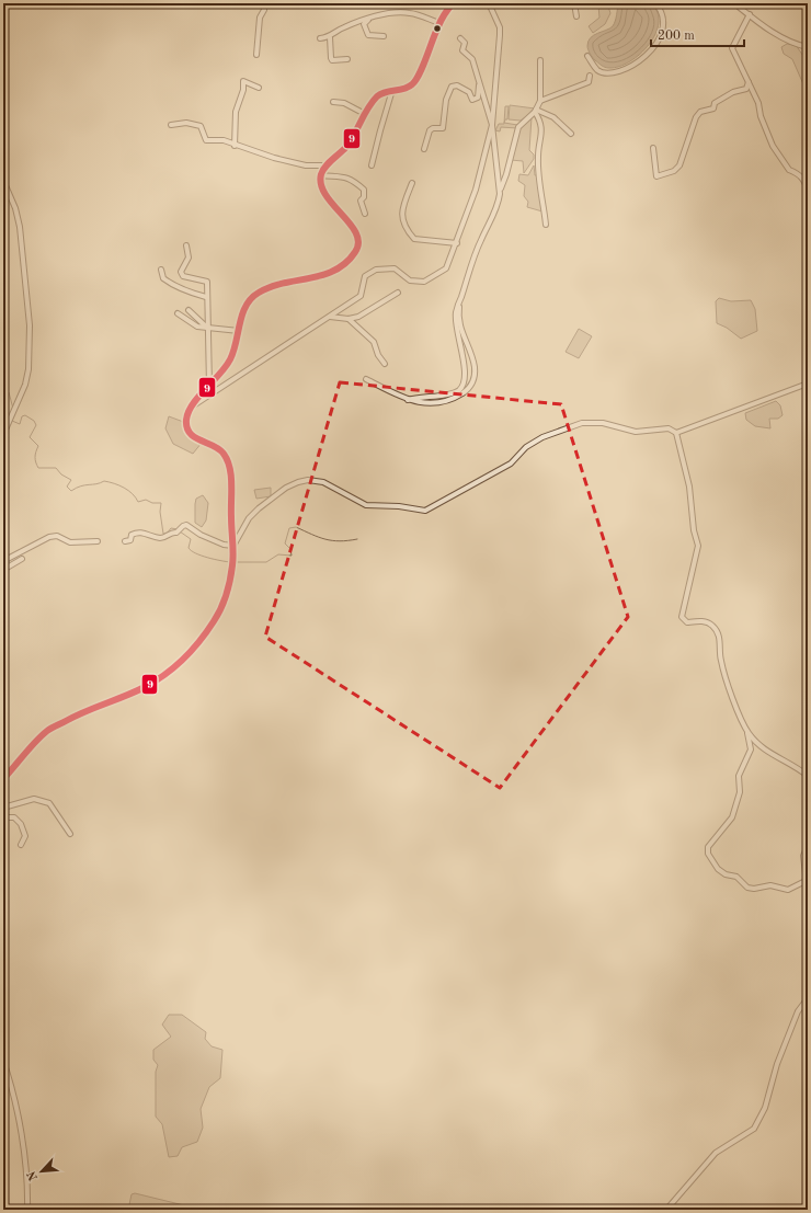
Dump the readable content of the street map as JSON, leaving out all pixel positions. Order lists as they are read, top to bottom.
{
  "lines": ["transit line 9"],
  "scale_bar": "200 m",
  "north": "bottom left"
}
